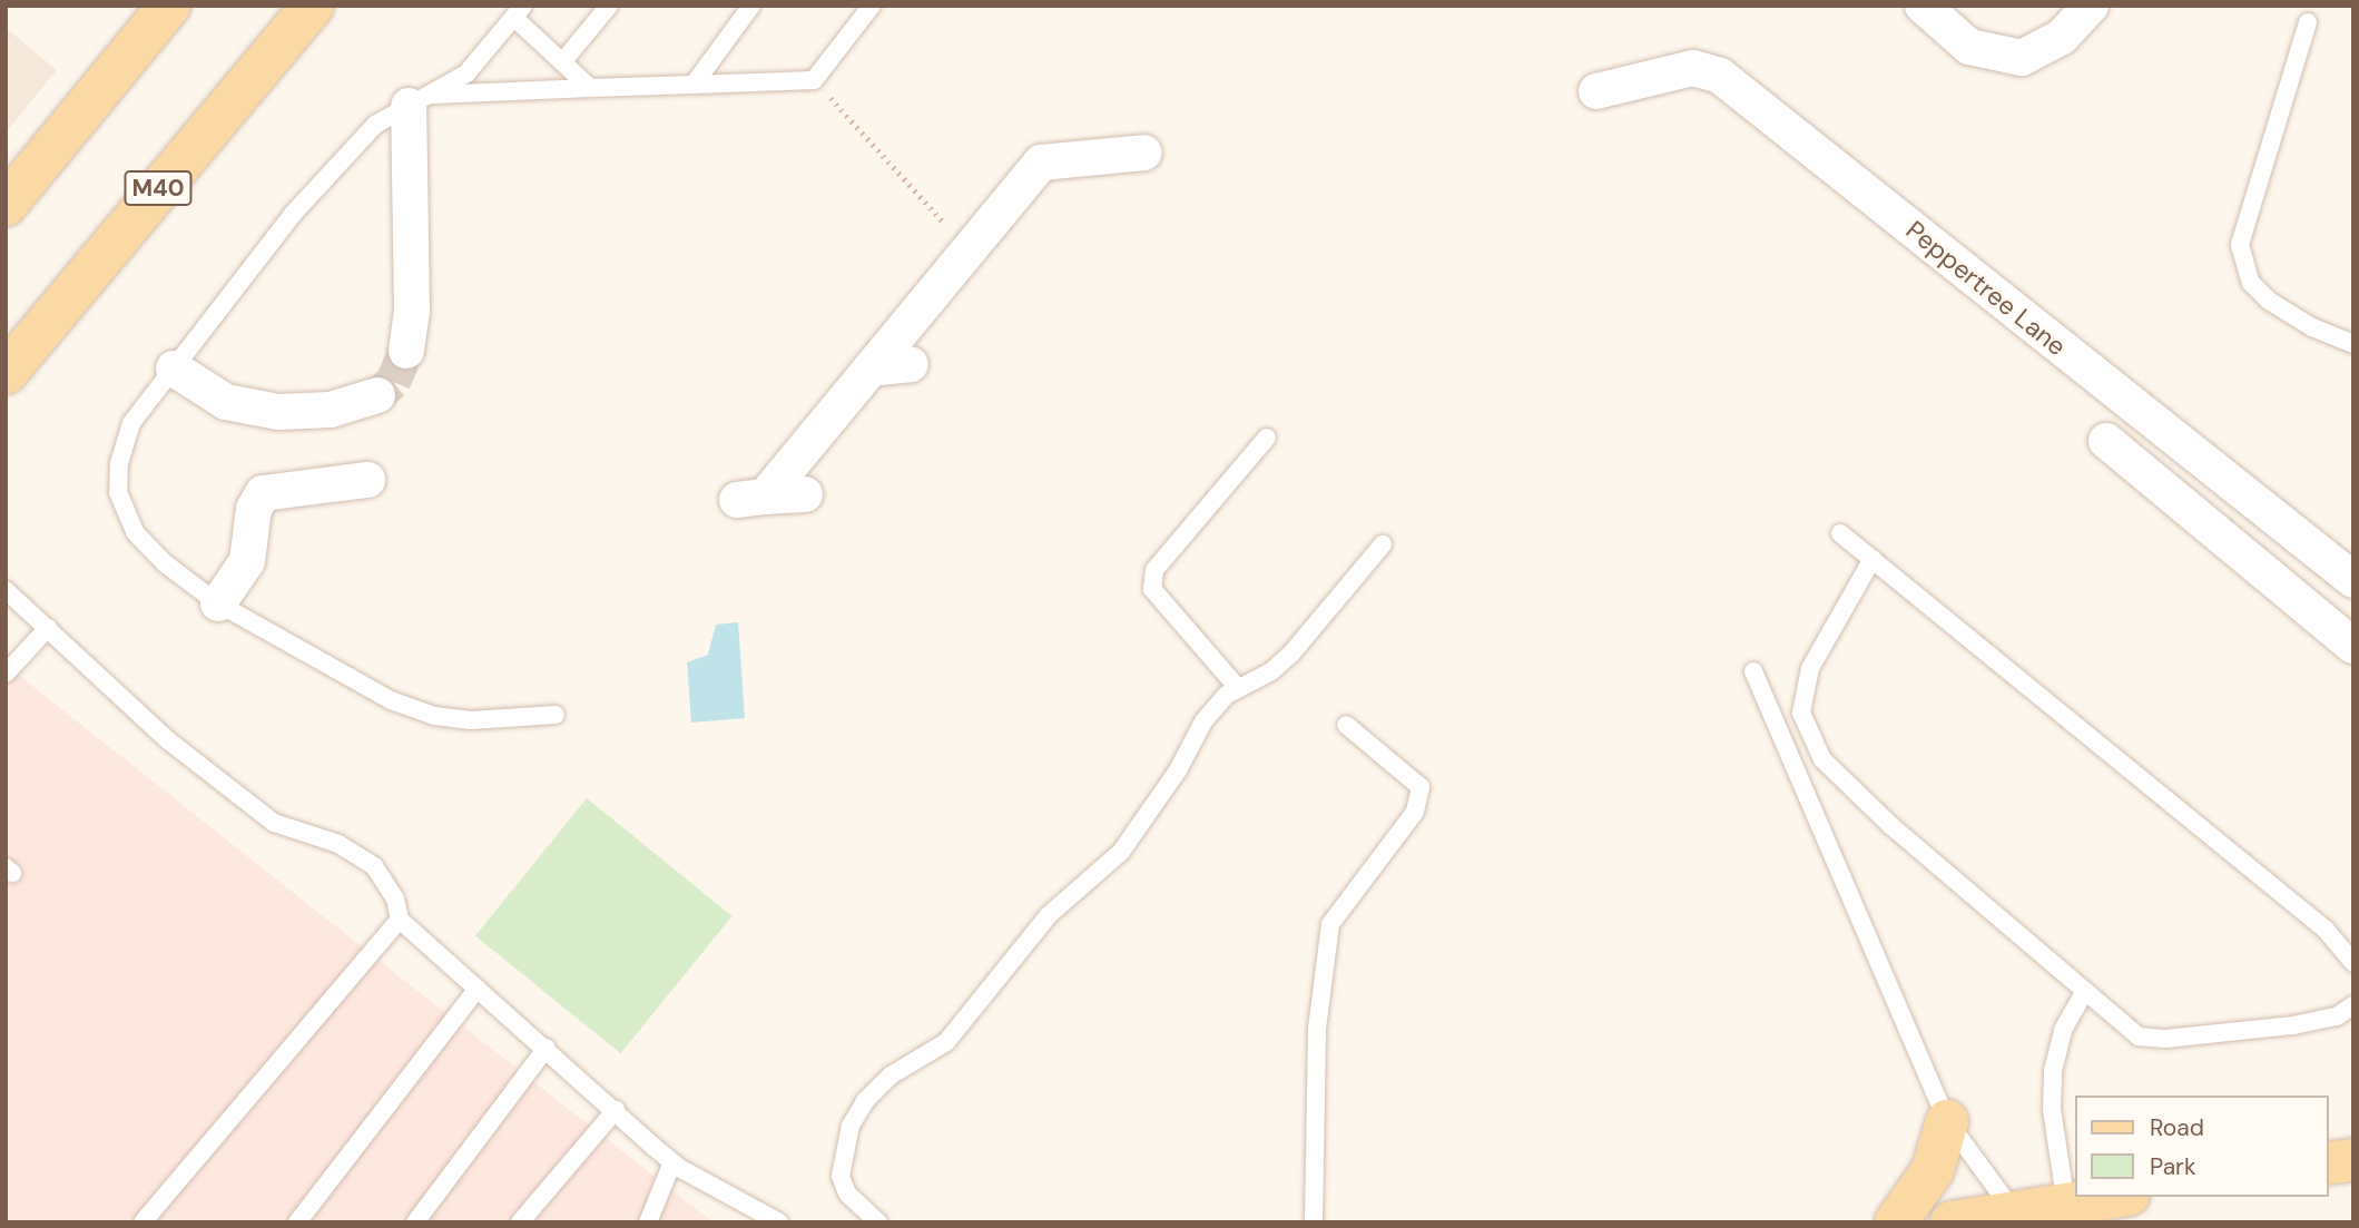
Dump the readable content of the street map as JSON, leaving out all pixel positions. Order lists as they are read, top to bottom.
{
  "streets": {
    "main road": ["M40"],
    "street": ["Peppertree Lane"]
  },
  "legend": ["Road", "Park"]
}
